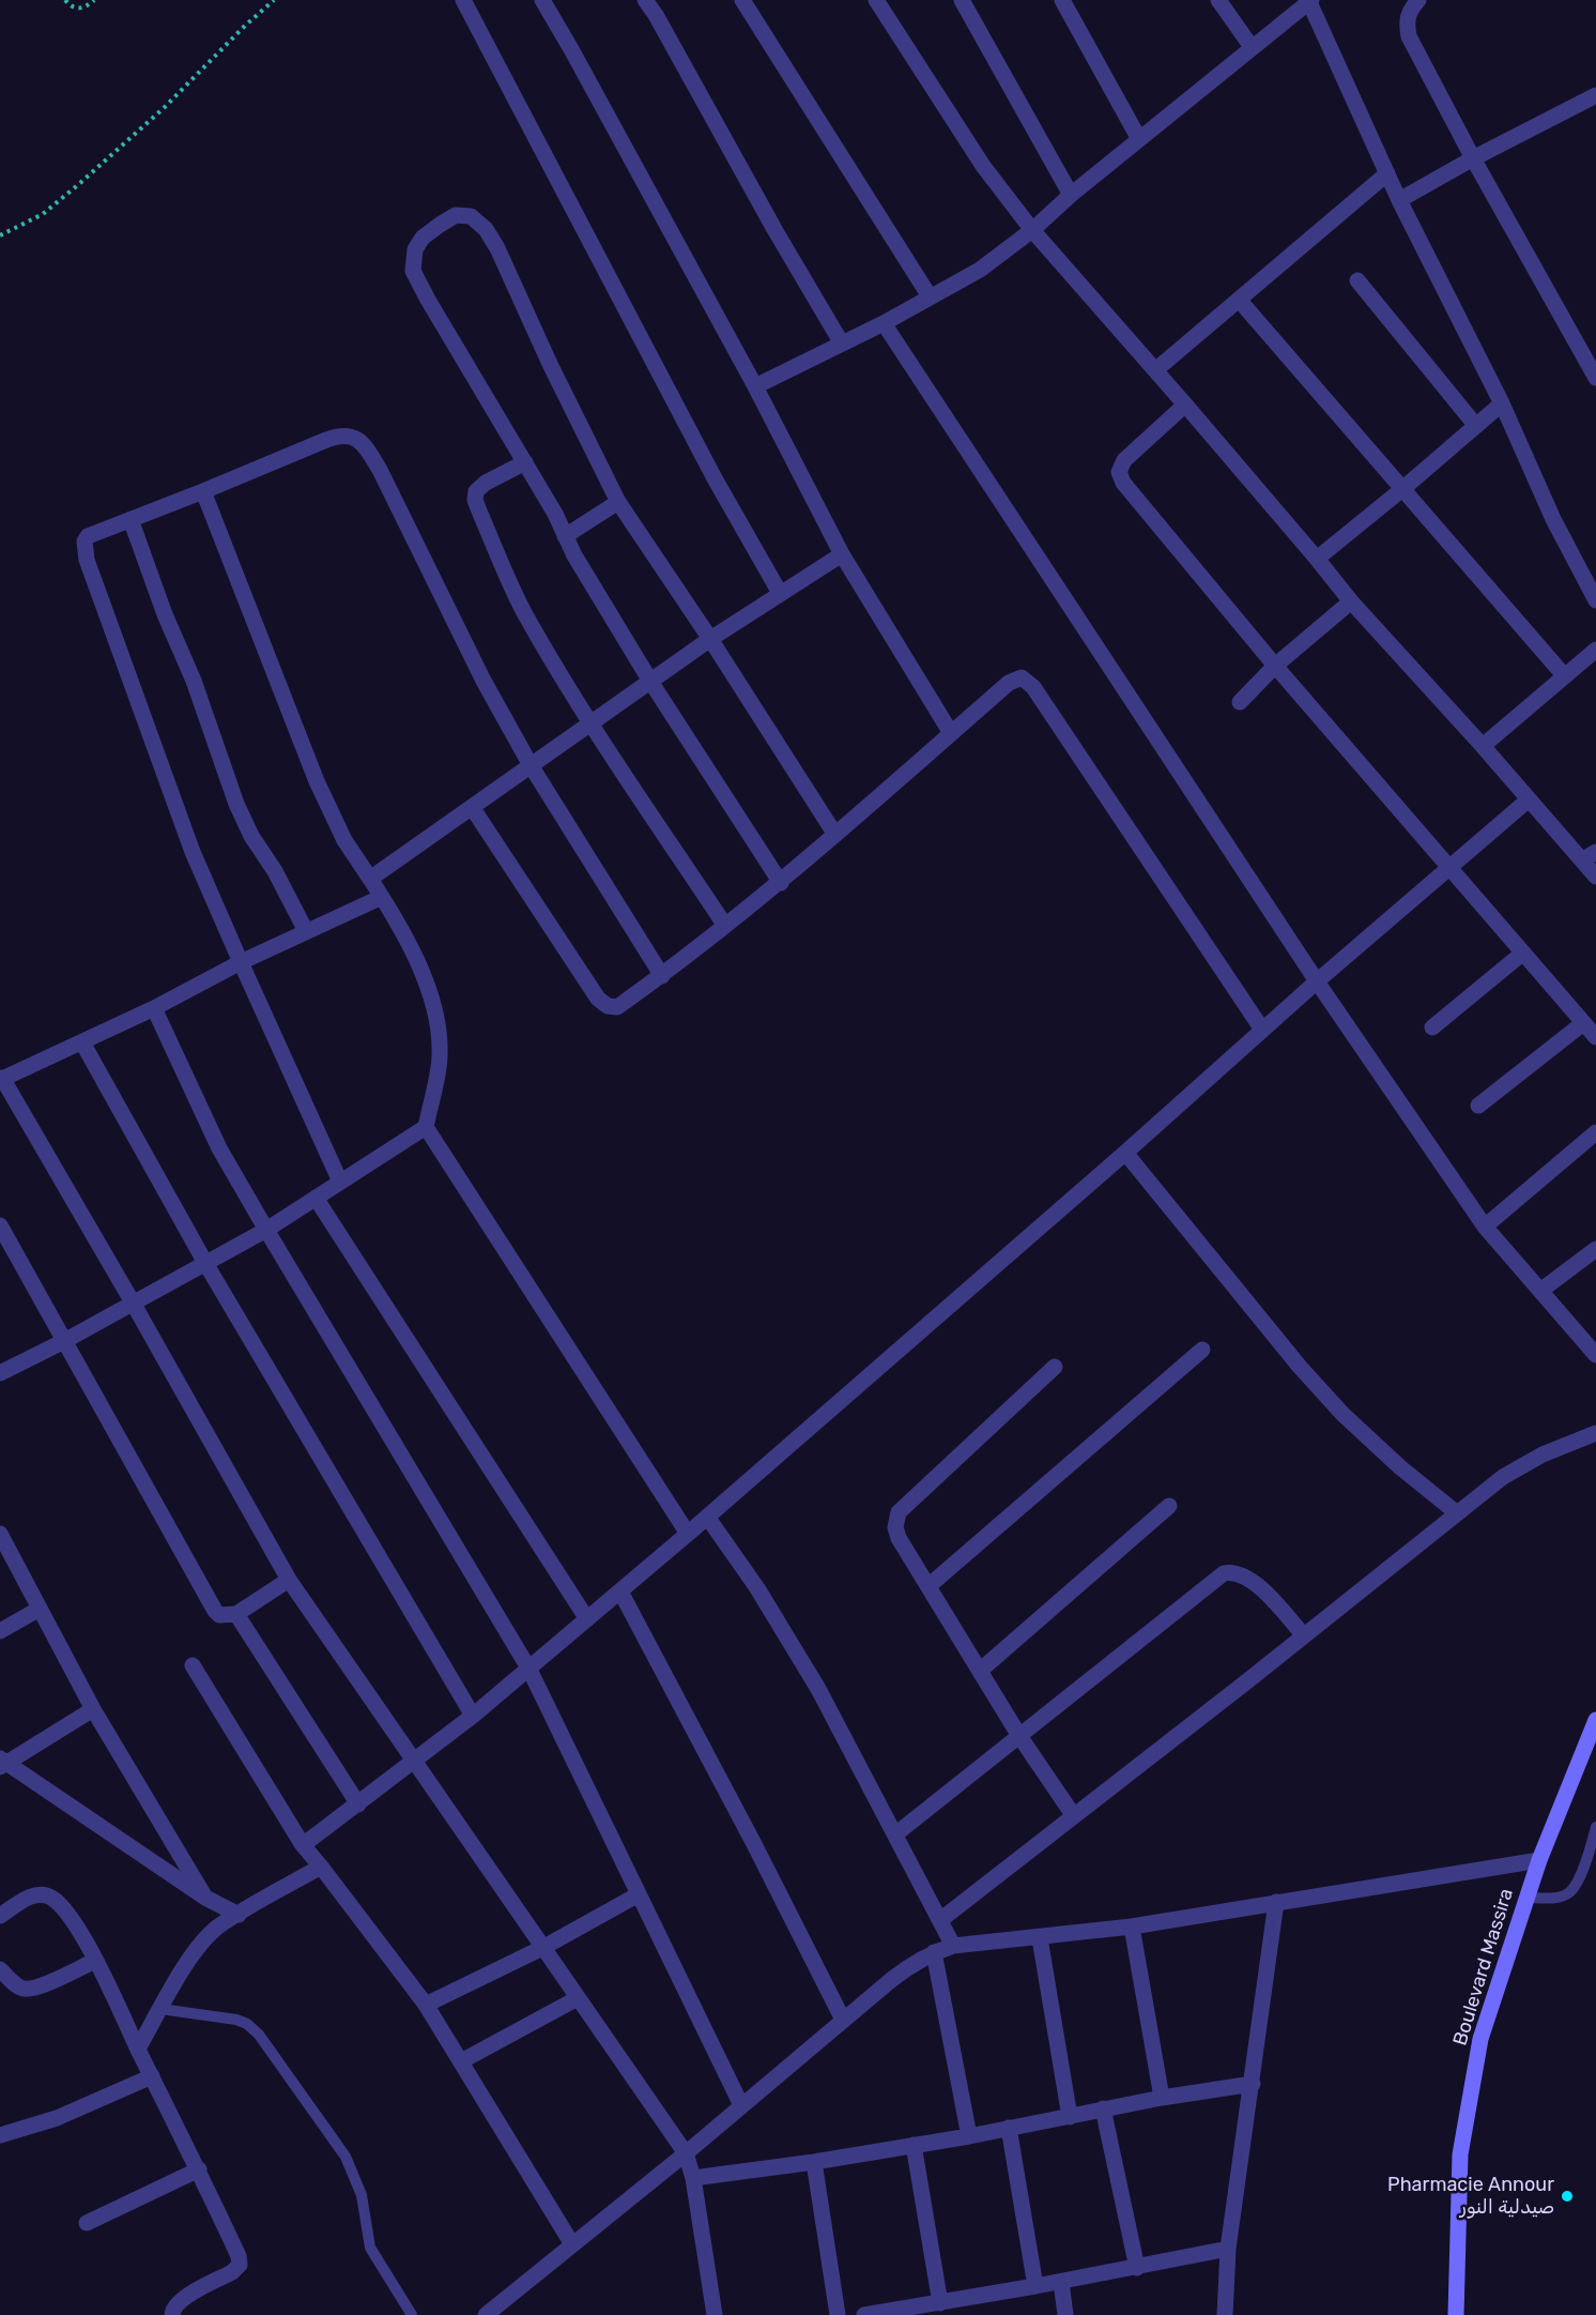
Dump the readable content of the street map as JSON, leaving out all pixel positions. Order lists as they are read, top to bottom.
{
  "streets": {
    "main road": ["Boulevard Massira"]
  },
  "places": ["Pharmacie Annour صيدلية النور"]
}
